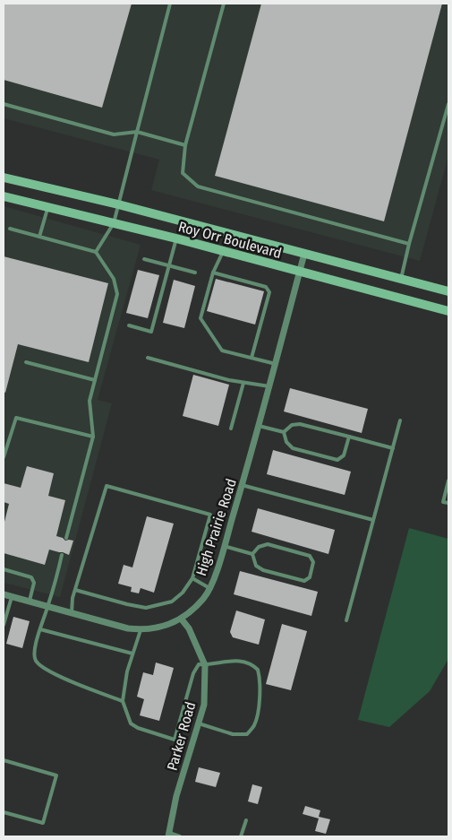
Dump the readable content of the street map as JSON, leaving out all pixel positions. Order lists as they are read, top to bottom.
{
  "streets": {
    "main road": ["Roy Orr Boulevard"],
    "street": ["High Prairie Road", "Parker Road"]
  },
  "crossings": [
    ["Roy Orr Boulevard", "High Prairie Road"],
    ["High Prairie Road", "Parker Road"]
  ]
}
